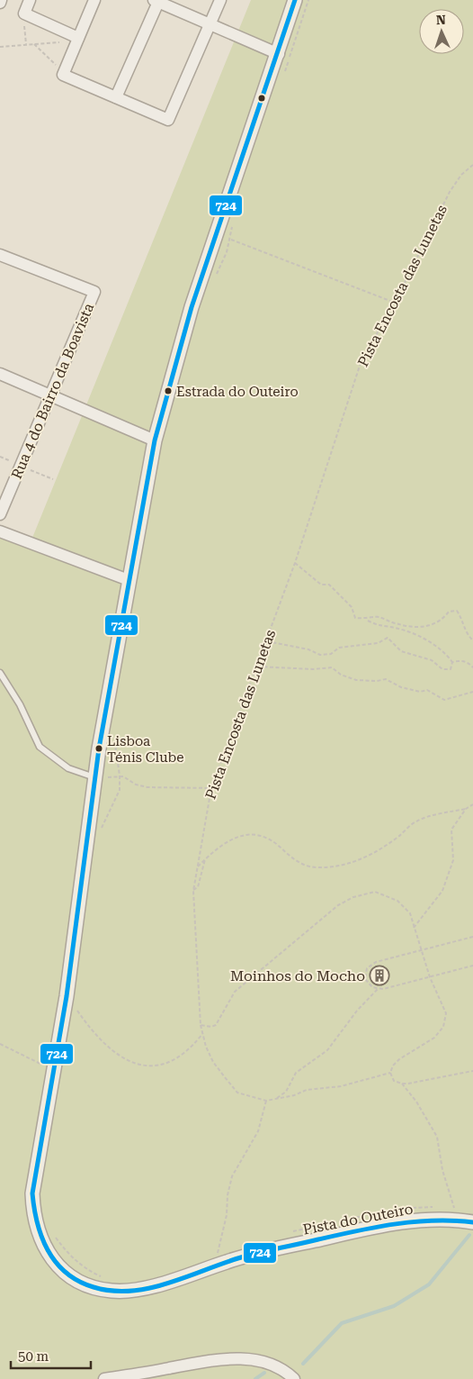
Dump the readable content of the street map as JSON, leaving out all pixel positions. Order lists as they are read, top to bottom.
{
  "streets": {
    "street": ["Rua 4 do Bairro da Boavista"],
    "path": ["Pista Encosta das Lunetas", "Pista do Outeiro"]
  },
  "places": {
    "other": ["Estrada do Outeiro", "Lisboa Ténis Clube"],
    "building": ["Moinhos do Mocho"]
  },
  "lines": ["transit line 724"],
  "scale_bar": "50 m",
  "north": "top"
}
